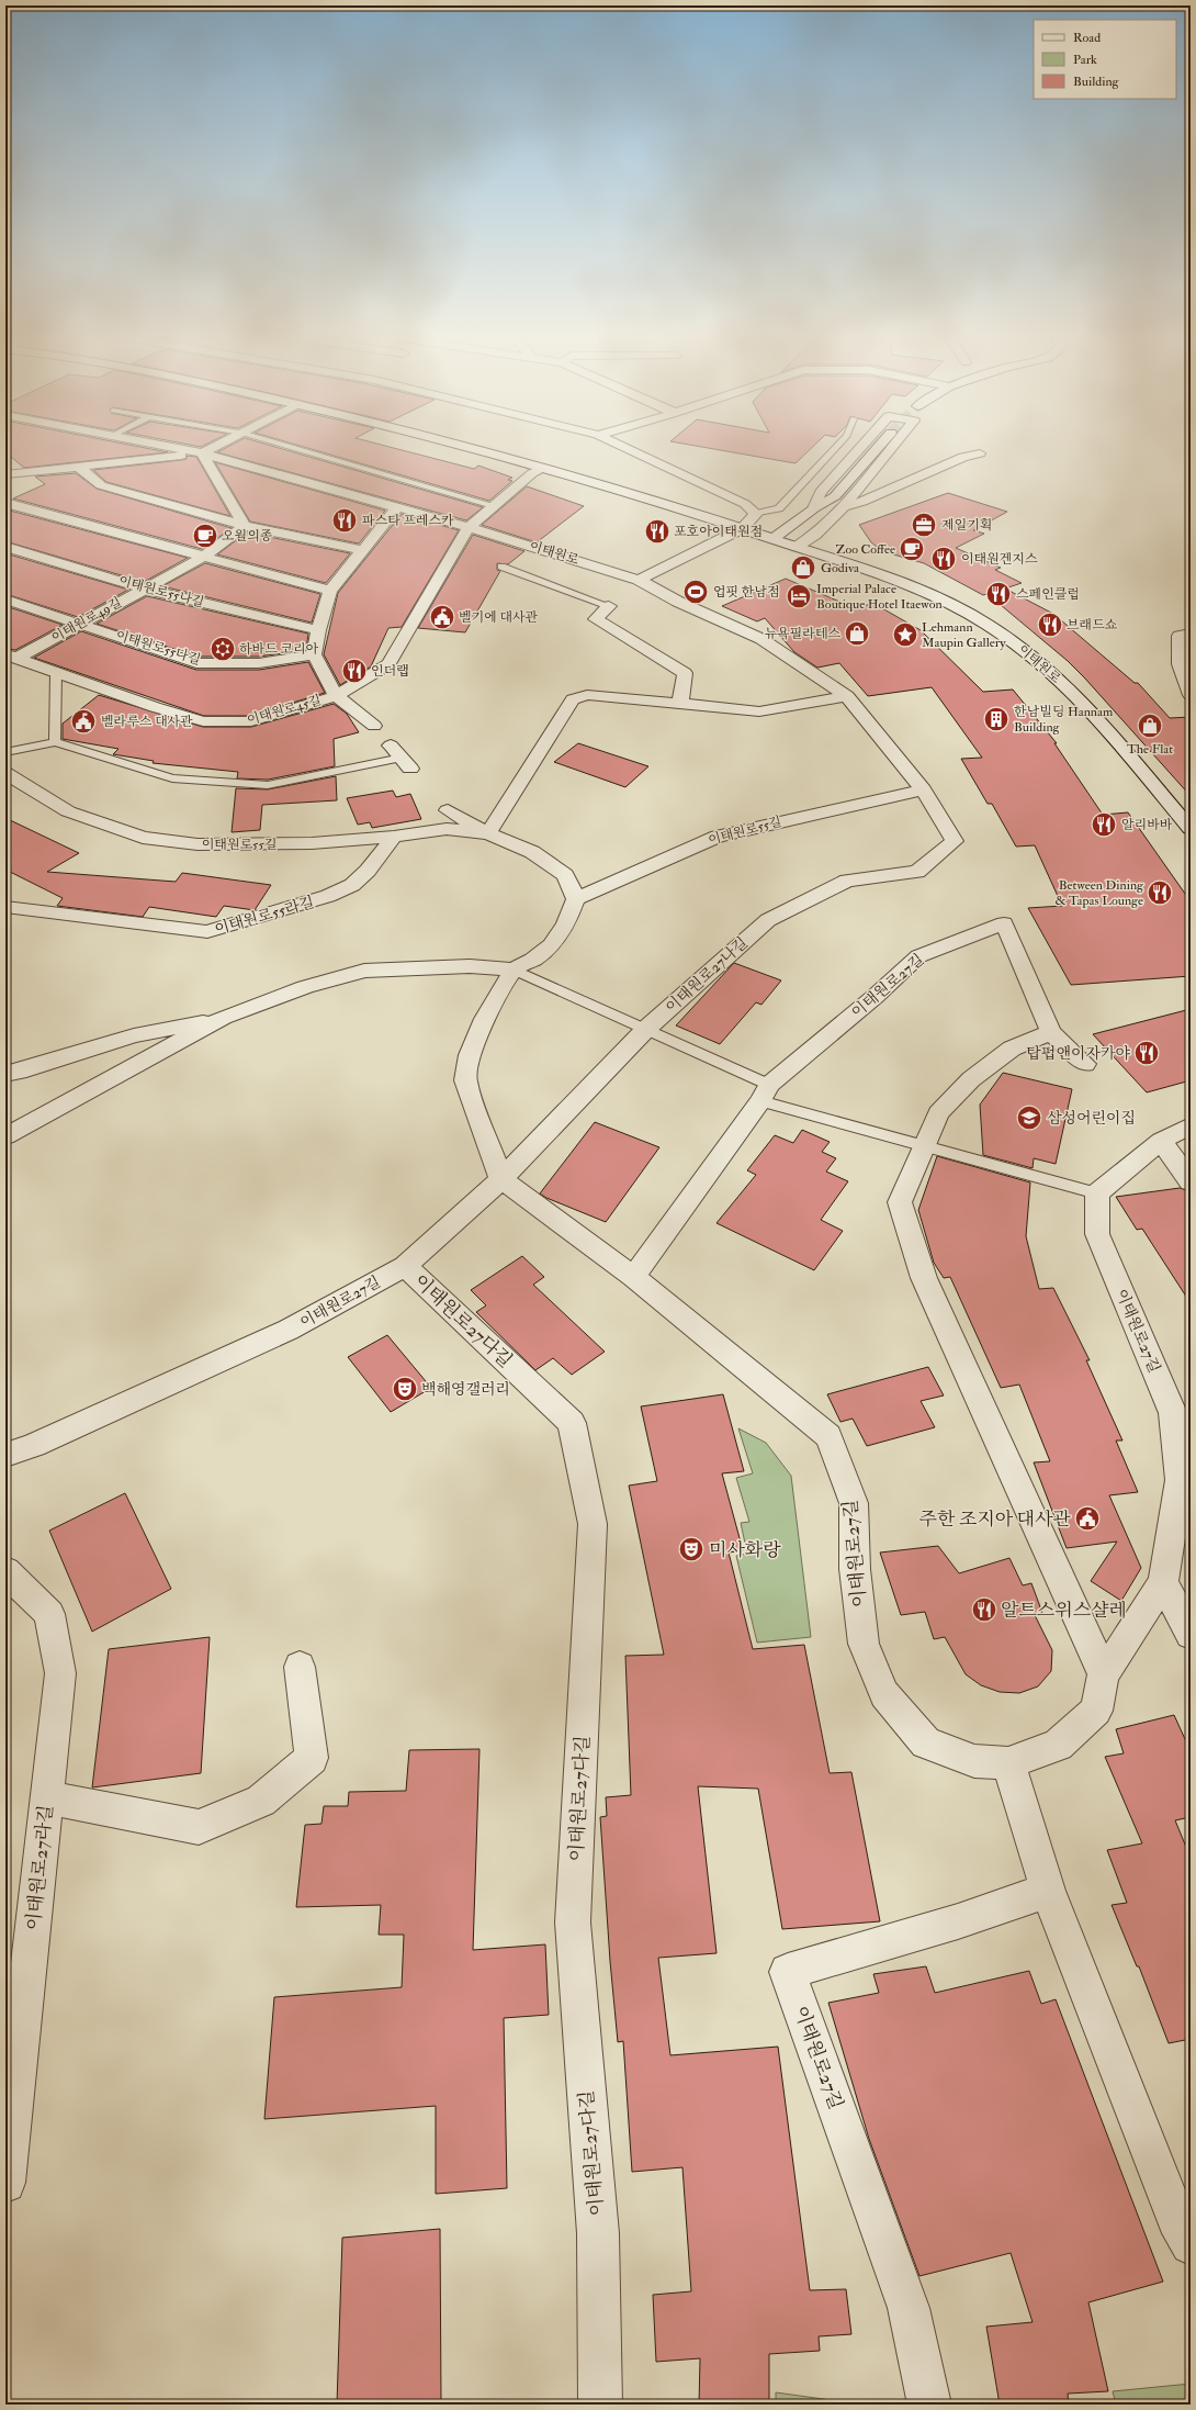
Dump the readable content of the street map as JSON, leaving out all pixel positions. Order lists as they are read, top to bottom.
{
  "streets": {
    "street": [
      "이태원로",
      "이태원로55나길",
      "이태원로49길",
      "이태원로55다길",
      "이태원로45길",
      "이태원로55길",
      "이태원로55라길",
      "이태원로27나길",
      "이태원로27길",
      "이태원로27다길",
      "이태원로27라길"
    ]
  },
  "crossings": [
    ["이태원로", "이태원로45길"],
    ["이태원로", "이태원로55길"],
    ["이태원로", "이태원로27나길"],
    ["이태원로55나길", "이태원로49길"],
    ["이태원로49길", "이태원로55다길"],
    ["이태원로49길", "이태원로45길"],
    ["이태원로55다길", "이태원로45길"],
    ["이태원로55길", "이태원로55라길"],
    ["이태원로27나길", "이태원로27길"],
    ["이태원로27길", "이태원로27다길"]
  ],
  "places": {
    "restaurant": [
      "파스타 프레스카",
      "포호아이태원점",
      "이태원겐지스",
      "스페인클럽",
      "브래드쇼",
      "인더랩",
      "알리바바",
      "Between Dining & Tapas Lounge",
      "탑펍앤이자카야",
      "알트스위스샬레"
    ],
    "office": ["제일기획"],
    "cafe": ["오월의종", "Zoo Coffee"],
    "shop": ["Godiva", "뉴욕필라테스", "The Flat"],
    "sports": ["업핏 한남점"],
    "hotel": ["Imperial Palace Boutique Hotel Itaewon"],
    "public building": ["벨기에 대사관", "벨라루스 대사관", "주한 조지아 대사관"],
    "place": ["Lehmann Maupin Gallery"],
    "synagogue": ["하바드 코리아"],
    "building": ["한남빌딩 Hannam Building"],
    "school or university": ["삼성어린이집"],
    "theatre": ["백해영갤러리", "미사화랑"]
  },
  "legend": ["Road", "Park", "Building"]
}
